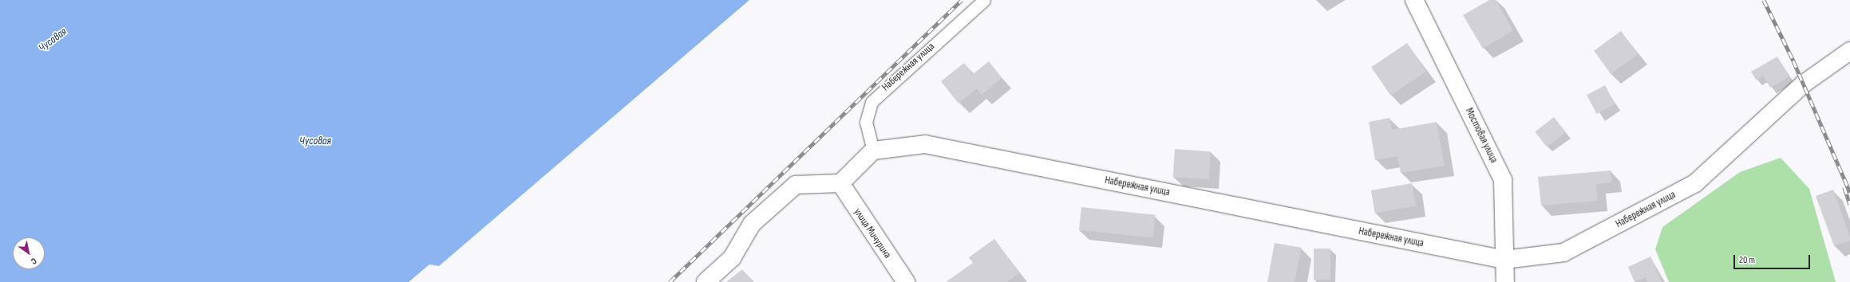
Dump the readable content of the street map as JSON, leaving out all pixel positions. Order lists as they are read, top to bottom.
{
  "streets": {
    "street": ["Набережная улица", "Мостовая улица", "улица Мичурина"]
  },
  "crossings": [
    ["Набережная улица", "Мостовая улица"]
  ],
  "water": ["Чусовая"],
  "scale_bar": "20 m",
  "north": "bottom right"
}
